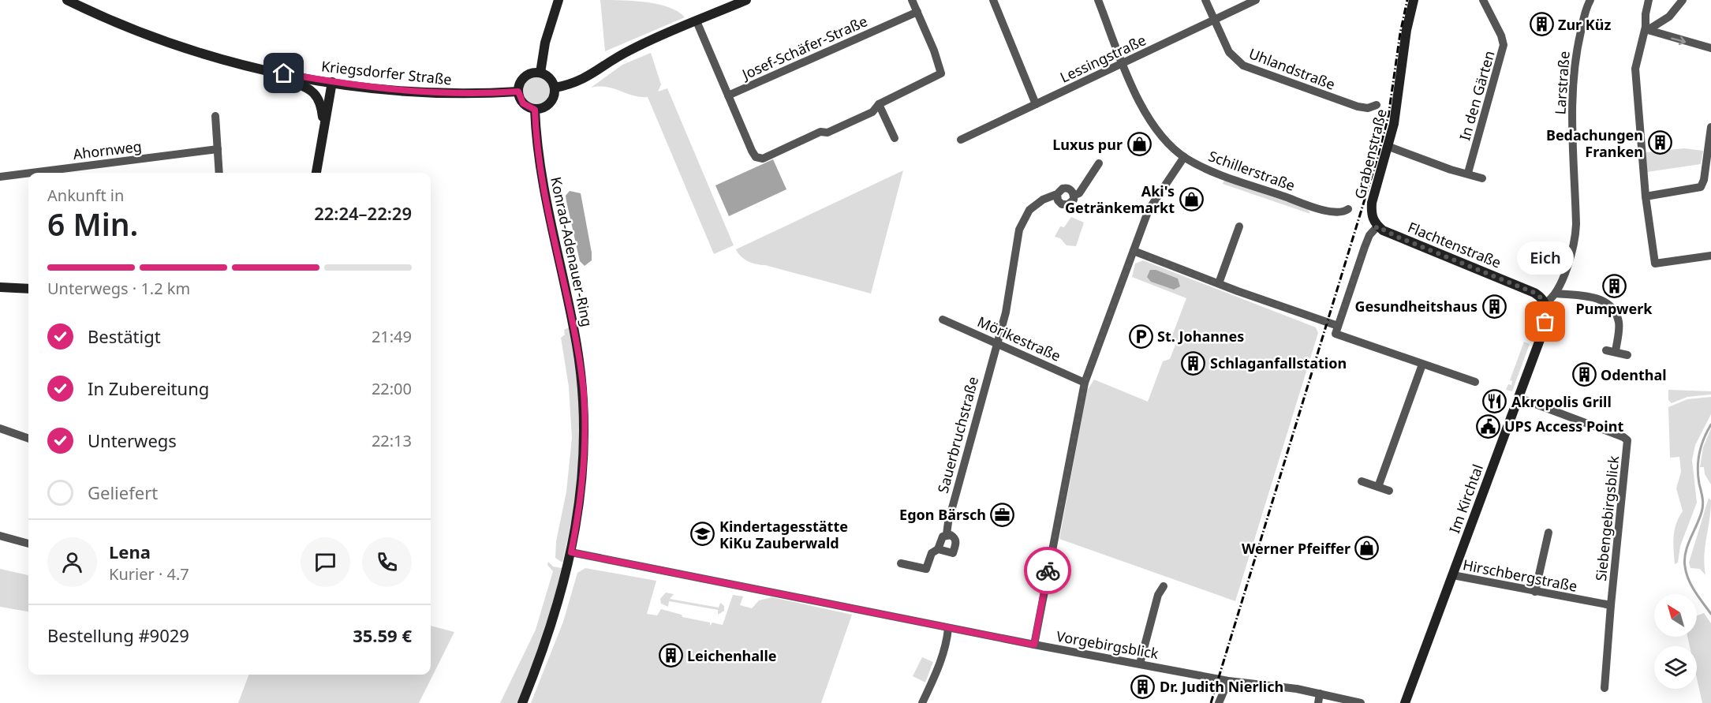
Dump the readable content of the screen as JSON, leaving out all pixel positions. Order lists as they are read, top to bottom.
{
  "streets": {
    "street": [
      "Josef-Schäfer-Straße",
      "Lessingstraße",
      "Uhlandstraße",
      "Kriegsdorfer Straße",
      "Larstraße",
      "In den Gärten",
      "Ahornweg",
      "Grabenstraße",
      "Schillerstraße",
      "Flachtenstraße",
      "Konrad-Adenauer-Ring",
      "Mörikestraße",
      "Sauerbruchstraße",
      "Im Kirchtal",
      "Siebengebirgsblick",
      "Hirschbergstraße",
      "Vorgebirgsblick"
    ]
  },
  "crossings": [
    ["Lessingstraße", "Uhlandstraße"],
    ["Lessingstraße", "Schillerstraße"],
    ["Kriegsdorfer Straße", "Konrad-Adenauer-Ring"],
    ["Larstraße", "Flachtenstraße"],
    ["Larstraße", "Im Kirchtal"],
    ["Grabenstraße", "Flachtenstraße"],
    ["Flachtenstraße", "Im Kirchtal"],
    ["Konrad-Adenauer-Ring", "Vorgebirgsblick"],
    ["Mörikestraße", "Sauerbruchstraße"],
    ["Im Kirchtal", "Siebengebirgsblick"],
    ["Im Kirchtal", "Hirschbergstraße"],
    ["Siebengebirgsblick", "Hirschbergstraße"]
  ],
  "places": {
    "building": [
      "Zur Küz",
      "Bedachungen Franken",
      "Pumpwerk",
      "Gesundheitshaus",
      "Schlaganfallstation",
      "Odenthal",
      "Leichenhalle",
      "Dr. Judith Nierlich"
    ],
    "shop": ["Luxus pur", "Aki's Getränkemarkt", "Werner Pfeiffer"],
    "other": ["Eich"],
    "parking": ["St. Johannes"],
    "restaurant": ["Akropolis Grill"],
    "public building": ["UPS Access Point"],
    "office": ["Egon Bärsch"],
    "school or university": ["Kindertagesstätte KiKu Zauberwald"]
  },
  "north": "top left",
  "page": {
    "heading": ["6 Min.", "Ankunft in", "22:24–22:29"],
    "panel": [
      "Lena",
      "Kurier · 4.7",
      "Bestellung #9029",
      "35.59 €"
    ],
    "bubble": "Eich",
    "bar": "Unterwegs · 1.2 km",
    "list": [
      ["Bestätigt", "21:49"],
      ["In Zubereitung", "22:00"],
      ["Unterwegs", "22:13"],
      "Geliefert"
    ]
  }
}
